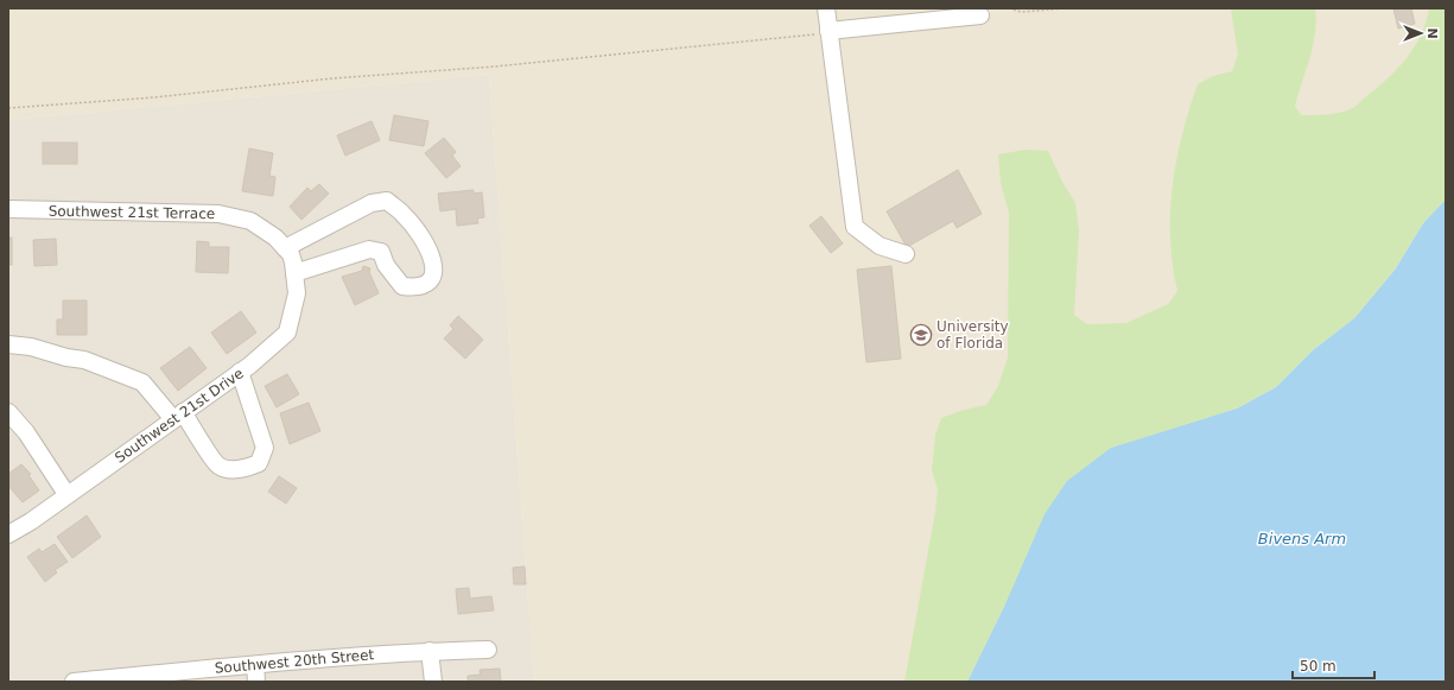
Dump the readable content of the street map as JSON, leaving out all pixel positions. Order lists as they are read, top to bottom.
{
  "streets": {
    "street": ["Southwest 21st Terrace", "Southwest 21st Drive", "Southwest 20th Street"]
  },
  "crossings": [
    ["Southwest 21st Terrace", "Southwest 21st Drive"]
  ],
  "water": ["Bivens Arm"],
  "places": {
    "school or university": ["University of Florida"]
  },
  "scale_bar": "50 m",
  "north": "right"
}
